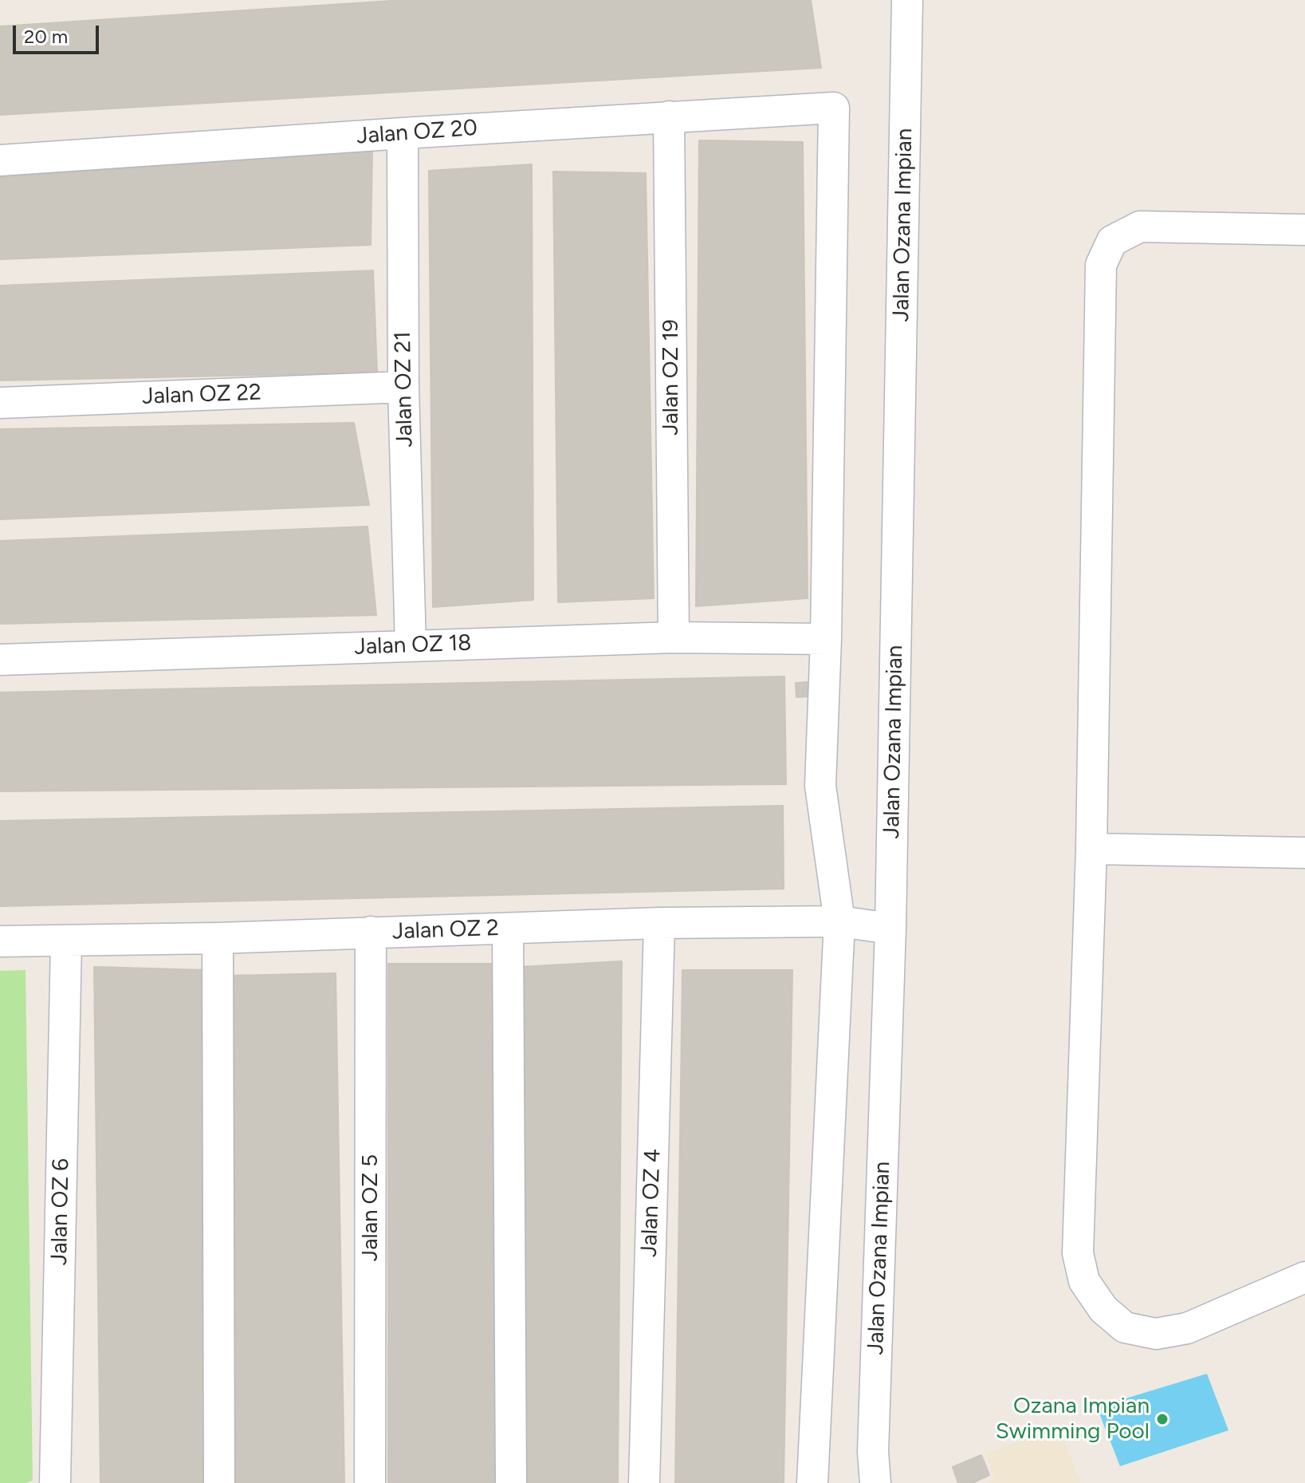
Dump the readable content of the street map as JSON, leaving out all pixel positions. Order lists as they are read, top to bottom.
{
  "streets": {
    "street": [
      "Jalan OZ 20",
      "Jalan Ozana Impian",
      "Jalan OZ 19",
      "Jalan OZ 21",
      "Jalan OZ 22",
      "Jalan OZ 18",
      "Jalan OZ 2",
      "Jalan OZ 4",
      "Jalan OZ 5",
      "Jalan OZ 6"
    ]
  },
  "crossings": [
    ["Jalan OZ 20", "Jalan OZ 19"],
    ["Jalan OZ 20", "Jalan OZ 21"],
    ["Jalan OZ 20", "Jalan OZ 18"],
    ["Jalan Ozana Impian", "Jalan OZ 2"],
    ["Jalan OZ 19", "Jalan OZ 18"],
    ["Jalan OZ 21", "Jalan OZ 22"],
    ["Jalan OZ 21", "Jalan OZ 18"],
    ["Jalan OZ 2", "Jalan OZ 4"],
    ["Jalan OZ 2", "Jalan OZ 5"],
    ["Jalan OZ 2", "Jalan OZ 6"]
  ],
  "places": ["Ozana Impian Swimming Pool"],
  "scale_bar": "20 m"
}
